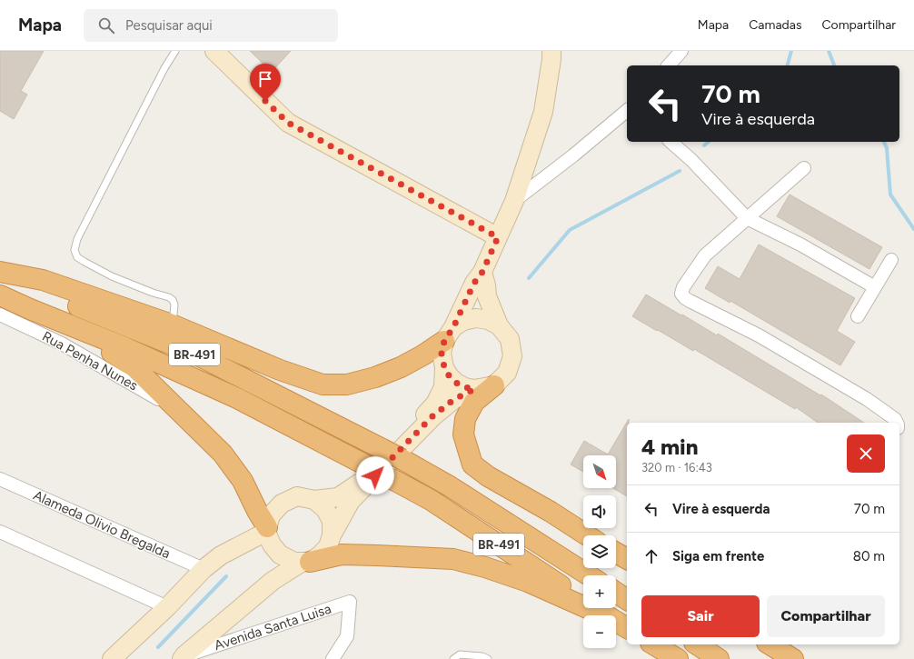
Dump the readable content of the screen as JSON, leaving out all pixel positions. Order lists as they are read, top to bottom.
{
  "streets": {
    "highway": ["BR-491"],
    "street": ["Rua Penha Nunes", "Alameda Olivio Bregalda", "Avenida Santa Luisa"]
  },
  "north": "bottom right",
  "page": {
    "header": "Mapa",
    "search": "Pesquisar aqui",
    "nav": ["Mapa", "Camadas", "Compartilhar"],
    "turn": ["70 m", "Vire à esquerda"],
    "heading": ["4 min", "320 m · 16:43"],
    "map_buttons": ["+", "−"],
    "list": [
      {
        "name": "Vire à esquerda",
        "value": "70 m"
      },
      {
        "name": "Siga em frente",
        "value": "80 m"
      }
    ],
    "buttons": ["Sair", "Compartilhar"]
  }
}
